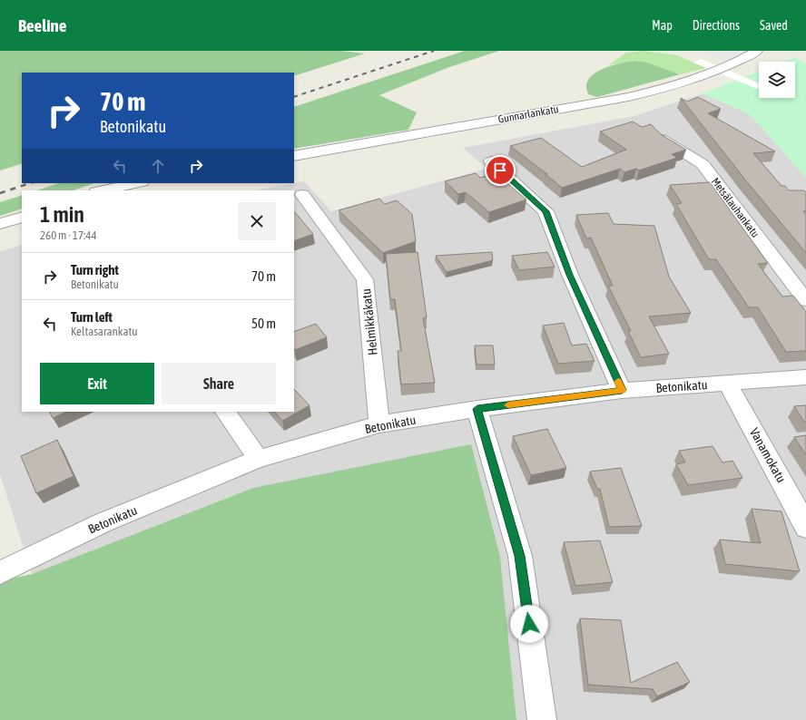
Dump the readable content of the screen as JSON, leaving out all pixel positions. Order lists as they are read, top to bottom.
{
  "streets": {
    "street": [
      "Gunnarlankatu",
      "Metsälauhankatu",
      "Helmikkäkatu",
      "Betonikatu",
      "Vanamokatu"
    ]
  },
  "crossings": [
    ["Helmikkäkatu", "Betonikatu"],
    ["Betonikatu", "Vanamokatu"]
  ],
  "page": {
    "header": "Beeline",
    "nav": ["Map", "Directions", "Saved"],
    "turn": ["70 m", "Betonikatu"],
    "heading": ["1 min", "260 m · 17:44"],
    "list": [
      {
        "name": "Turn right",
        "note": "Betonikatu",
        "value": "70 m"
      },
      {
        "name": "Turn left",
        "note": "Keltasarankatu",
        "value": "50 m"
      }
    ],
    "buttons": ["Exit", "Share"]
  }
}
